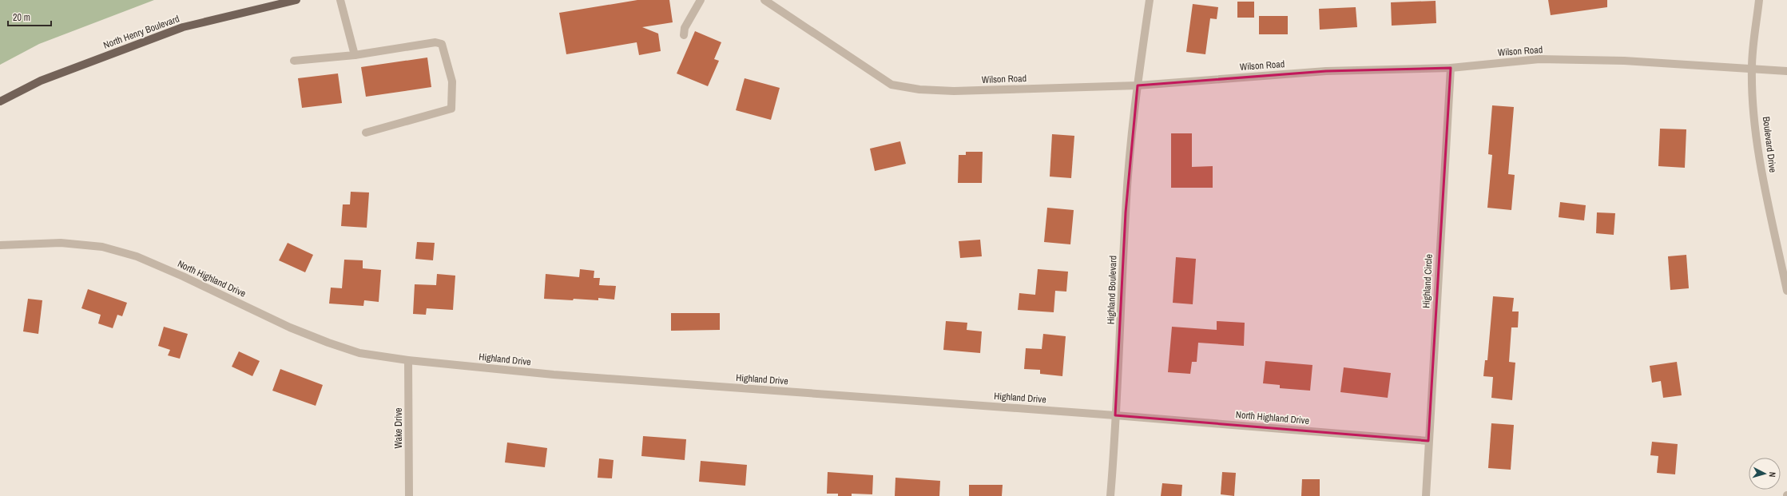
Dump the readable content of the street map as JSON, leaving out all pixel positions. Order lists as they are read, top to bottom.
{
  "streets": {
    "main road": ["North Henry Boulevard"],
    "street": [
      "Wilson Road",
      "Boulevard Drive",
      "North Highland Drive",
      "Highland Circle",
      "Highland Boulevard",
      "Highland Drive",
      "Wake Drive"
    ]
  },
  "crossings": [
    ["Wilson Road", "Boulevard Drive"],
    ["Wilson Road", "Highland Circle"],
    ["Wilson Road", "Highland Boulevard"],
    ["North Highland Drive", "Highland Circle"],
    ["North Highland Drive", "Highland Boulevard"],
    ["North Highland Drive", "Highland Drive"],
    ["North Highland Drive", "Wake Drive"],
    ["Highland Boulevard", "Highland Drive"],
    ["Highland Drive", "Wake Drive"]
  ],
  "scale_bar": "20 m",
  "north": "right"
}
